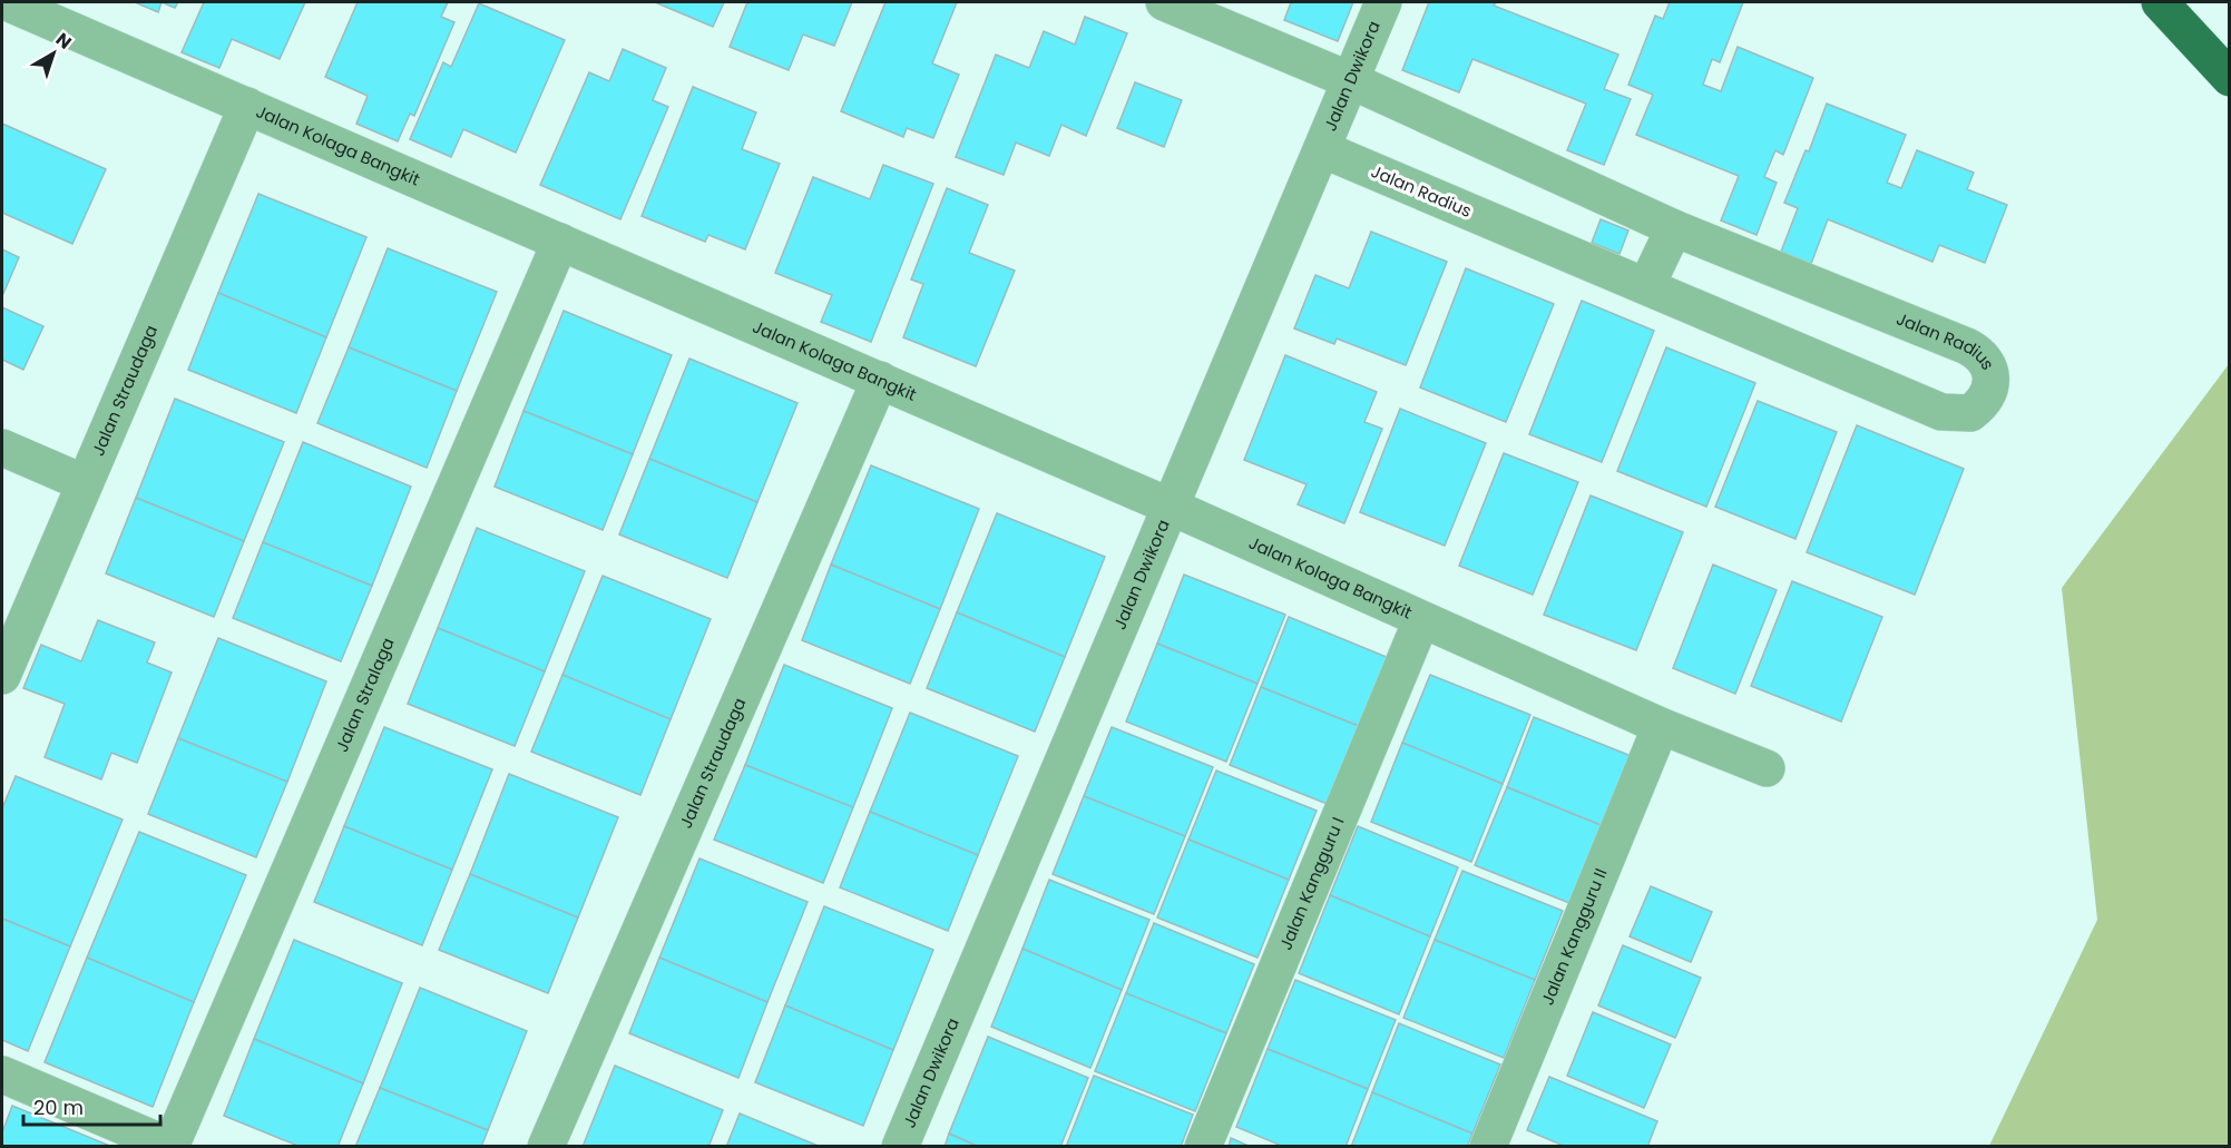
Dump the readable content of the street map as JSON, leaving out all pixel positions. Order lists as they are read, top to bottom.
{
  "streets": {
    "street": [
      "Jalan Dwikora",
      "Jalan Kolaga Bangkit",
      "Jalan Radius",
      "Jalan Straudaga",
      "Jalan Stralaga",
      "Jalan Kangguru I",
      "Jalan Kangguru II"
    ]
  },
  "crossings": [
    ["Jalan Dwikora", "Jalan Kolaga Bangkit"],
    ["Jalan Dwikora", "Jalan Radius"],
    ["Jalan Kolaga Bangkit", "Jalan Straudaga"],
    ["Jalan Kolaga Bangkit", "Jalan Stralaga"],
    ["Jalan Kolaga Bangkit", "Jalan Kangguru I"],
    ["Jalan Kolaga Bangkit", "Jalan Kangguru II"]
  ],
  "scale_bar": "20 m",
  "north": "top right"
}
